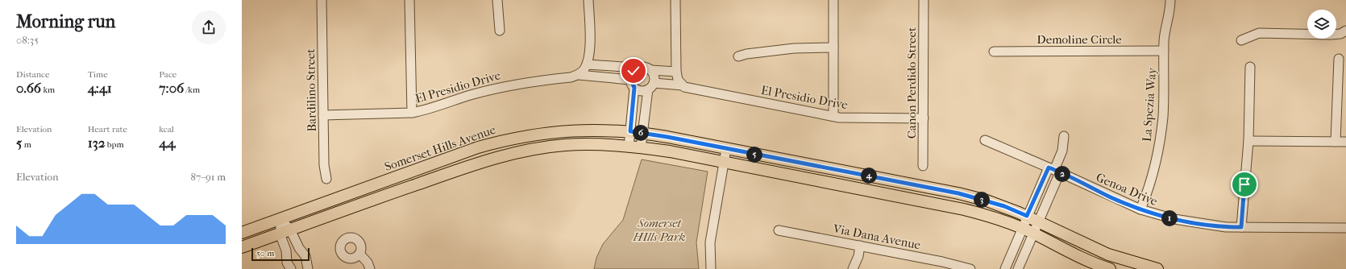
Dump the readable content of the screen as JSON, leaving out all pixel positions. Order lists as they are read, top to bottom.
{
  "streets": {
    "main road": ["Somerset Hills Avenue"],
    "street": [
      "Demoline Circle",
      "Canon Perdido Street",
      "El Presidio Drive",
      "Bardilino Street",
      "La Spezia Way",
      "Genoa Drive",
      "Via Dana Avenue"
    ]
  },
  "crossings": [
    ["Demoline Circle", "La Spezia Way"],
    ["Canon Perdido Street", "El Presidio Drive"],
    ["El Presidio Drive", "Bardilino Street"],
    ["La Spezia Way", "Genoa Drive"]
  ],
  "parks": ["Somerset HIlls Park"],
  "scale_bar": "50 m",
  "page": {
    "heading": ["Morning run", "08:35"],
    "stats": [
      ["Distance", "0.66 km"],
      ["Time", "4:41"],
      ["Pace", "7:06 /km"],
      ["Elevation", "5 m"],
      ["Heart rate", "132 bpm"],
      ["kcal", "44"]
    ],
    "pins": [
      "6",
      "5",
      "2",
      "4",
      "3",
      "1"
    ],
    "chart": ["Elevation", "87–91 m"],
    "scale": "50 m"
  }
}
